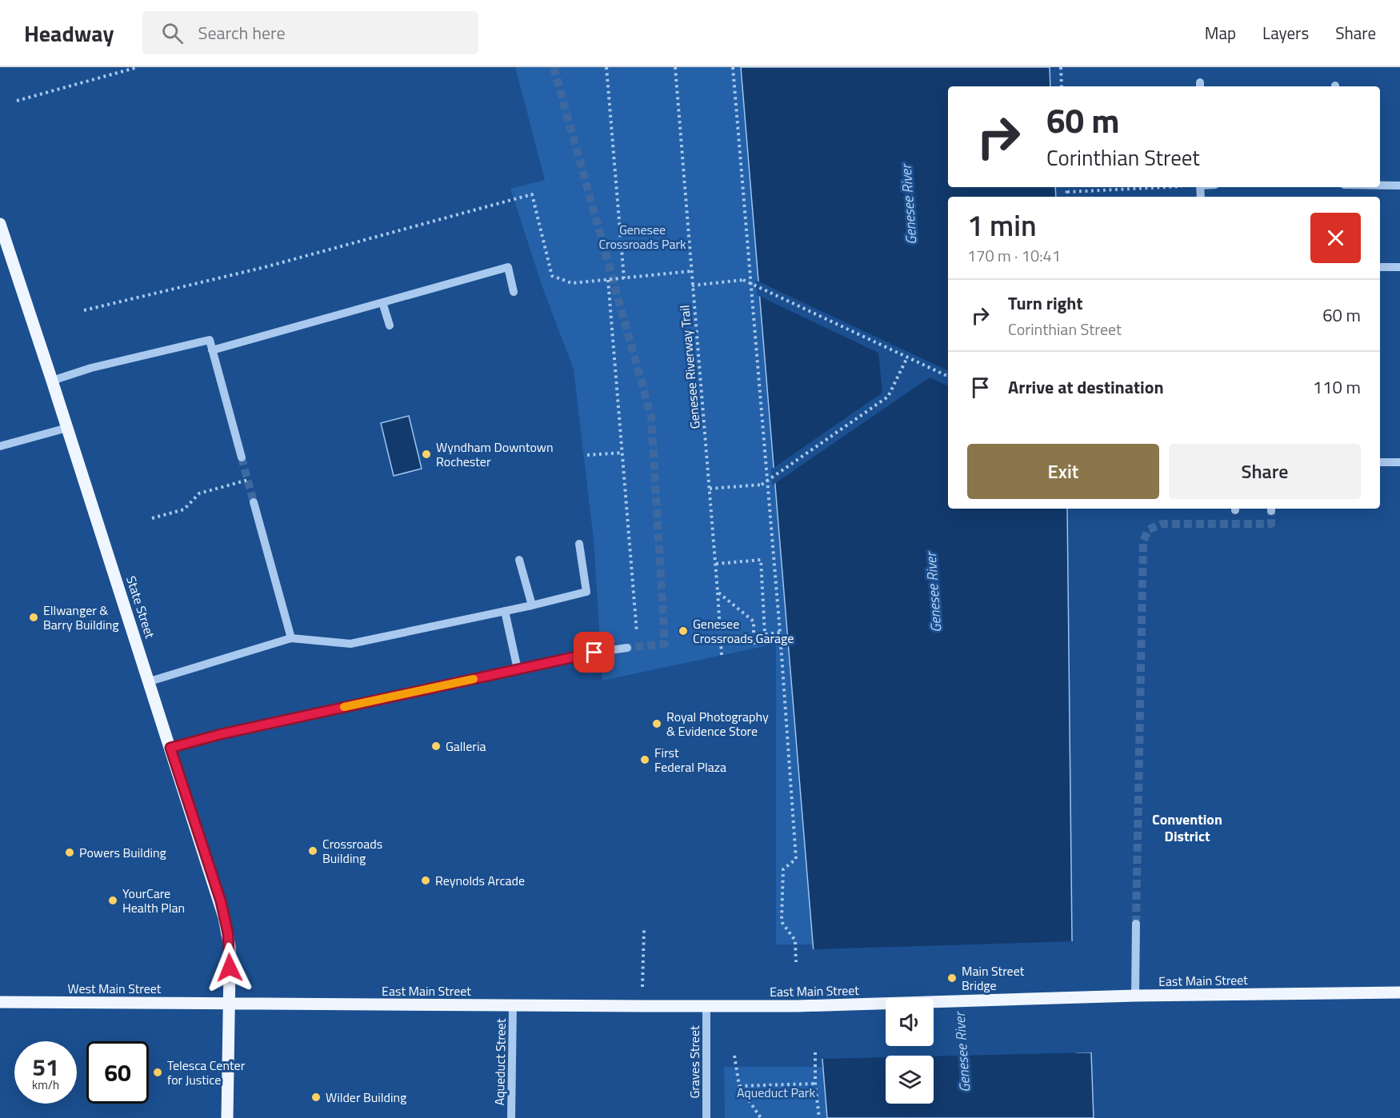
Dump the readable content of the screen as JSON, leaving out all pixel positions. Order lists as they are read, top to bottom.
{
  "streets": {
    "main road": ["State Street", "East Main Street", "West Main Street"],
    "street": ["Aqueduct Street", "Graves Street"],
    "path": ["Genesee Riverway Trail"]
  },
  "crossings": [
    ["State Street", "East Main Street"],
    ["State Street", "West Main Street"],
    ["East Main Street", "West Main Street"],
    ["East Main Street", "Aqueduct Street"],
    ["East Main Street", "Graves Street"]
  ],
  "districts": ["Convention District"],
  "water": ["Genesee River"],
  "parks": ["Genesee Crossroads Park", "Aqueduct Park"],
  "places": [
    "Wyndham Downtown Rochester",
    "Ellwanger & Barry Building",
    "Genesee Crossroads Garage",
    "Royal Photography & Evidence Store",
    "Galleria",
    "First Federal Plaza",
    "Crossroads Building",
    "Powers Building",
    "Reynolds Arcade",
    "YourCare Health Plan",
    "Main Street Bridge",
    "Telesca Center for Justice",
    "Wilder Building"
  ],
  "page": {
    "header": "Headway",
    "search": "Search here",
    "nav": ["Map", "Layers", "Share"],
    "turn": ["60 m", "Corinthian Street"],
    "heading": ["1 min", "170 m · 10:41"],
    "list": [
      {
        "name": "Turn right",
        "note": "Corinthian Street",
        "value": "60 m"
      },
      {
        "name": "Arrive at destination",
        "value": "110 m"
      }
    ],
    "buttons": ["Exit", "Share"],
    "speed": "51 km/h",
    "limit": "60"
  }
}
